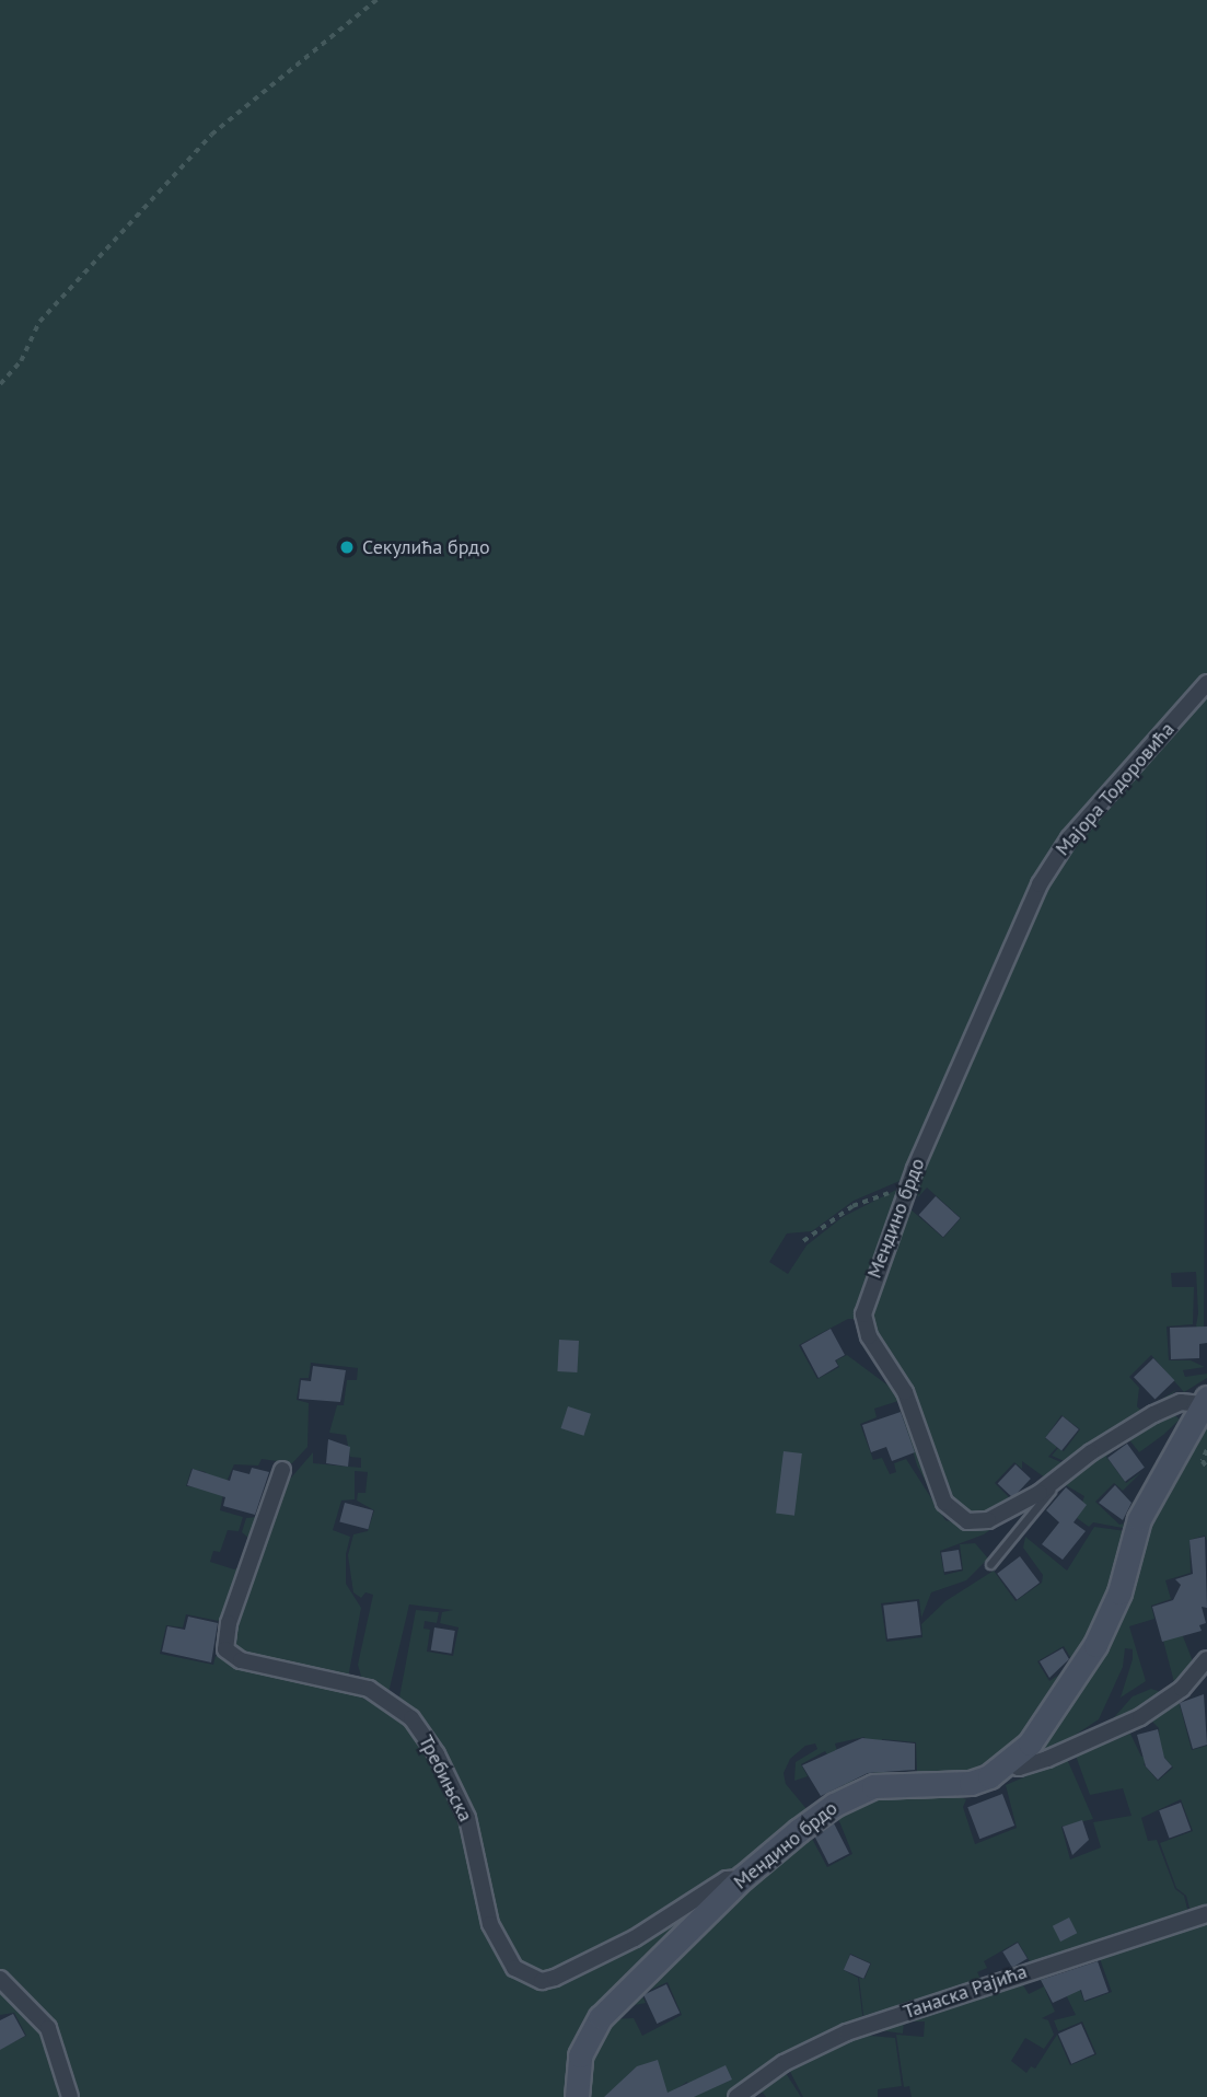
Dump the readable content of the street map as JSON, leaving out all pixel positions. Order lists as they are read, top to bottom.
{
  "streets": {
    "street": [
      "Мајора Тодоровића",
      "Мендино брдо",
      "Требињска",
      "Танаска Рајића"
    ]
  },
  "crossings": [
    ["Мајора Тодоровића", "Мендино брдо"],
    ["Мендино брдо", "Требињска"]
  ],
  "places": ["Секулића брдо"]
}
